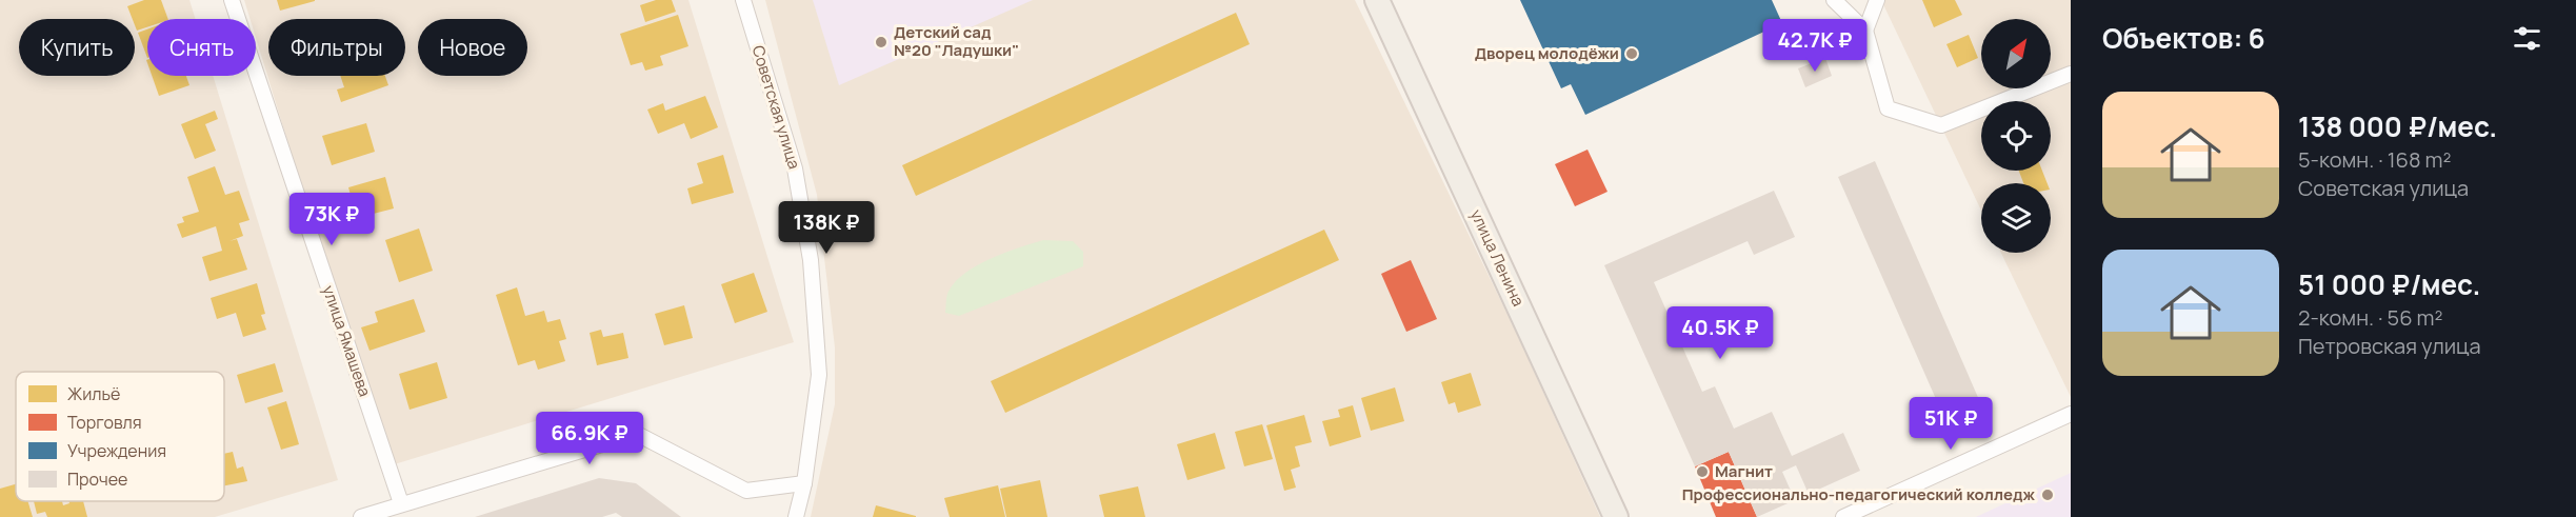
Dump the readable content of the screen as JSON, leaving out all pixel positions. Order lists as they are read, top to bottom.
{
  "streets": {
    "main road": ["улица Ленина"],
    "street": ["Советская улица", "улица Ямашева"]
  },
  "places": [
    "Детский сад №20 \"Ладушки\"",
    "Дворец молодёжи",
    "Магнит",
    "Профессионально-педагогический колледж"
  ],
  "legend": [
    "Жильё",
    "Торговля",
    "Учреждения",
    "Прочее"
  ],
  "north": "top right",
  "page": {
    "heading": "Объектов: 6",
    "price": [
      "42.7K ₽",
      "73K ₽",
      "138K ₽",
      "40.5K ₽",
      "51K ₽",
      "66.9K ₽"
    ],
    "chip": [
      "Купить",
      "Снять",
      "Фильтры",
      "Новое"
    ],
    "list": [
      {
        "name": "138 000 ₽/мес.",
        "note": "5-комн. · 168 m² · Советская улица"
      },
      {
        "name": "51 000 ₽/мес.",
        "note": "2-комн. · 56 m² · Петровская улица"
      }
    ]
  }
}
